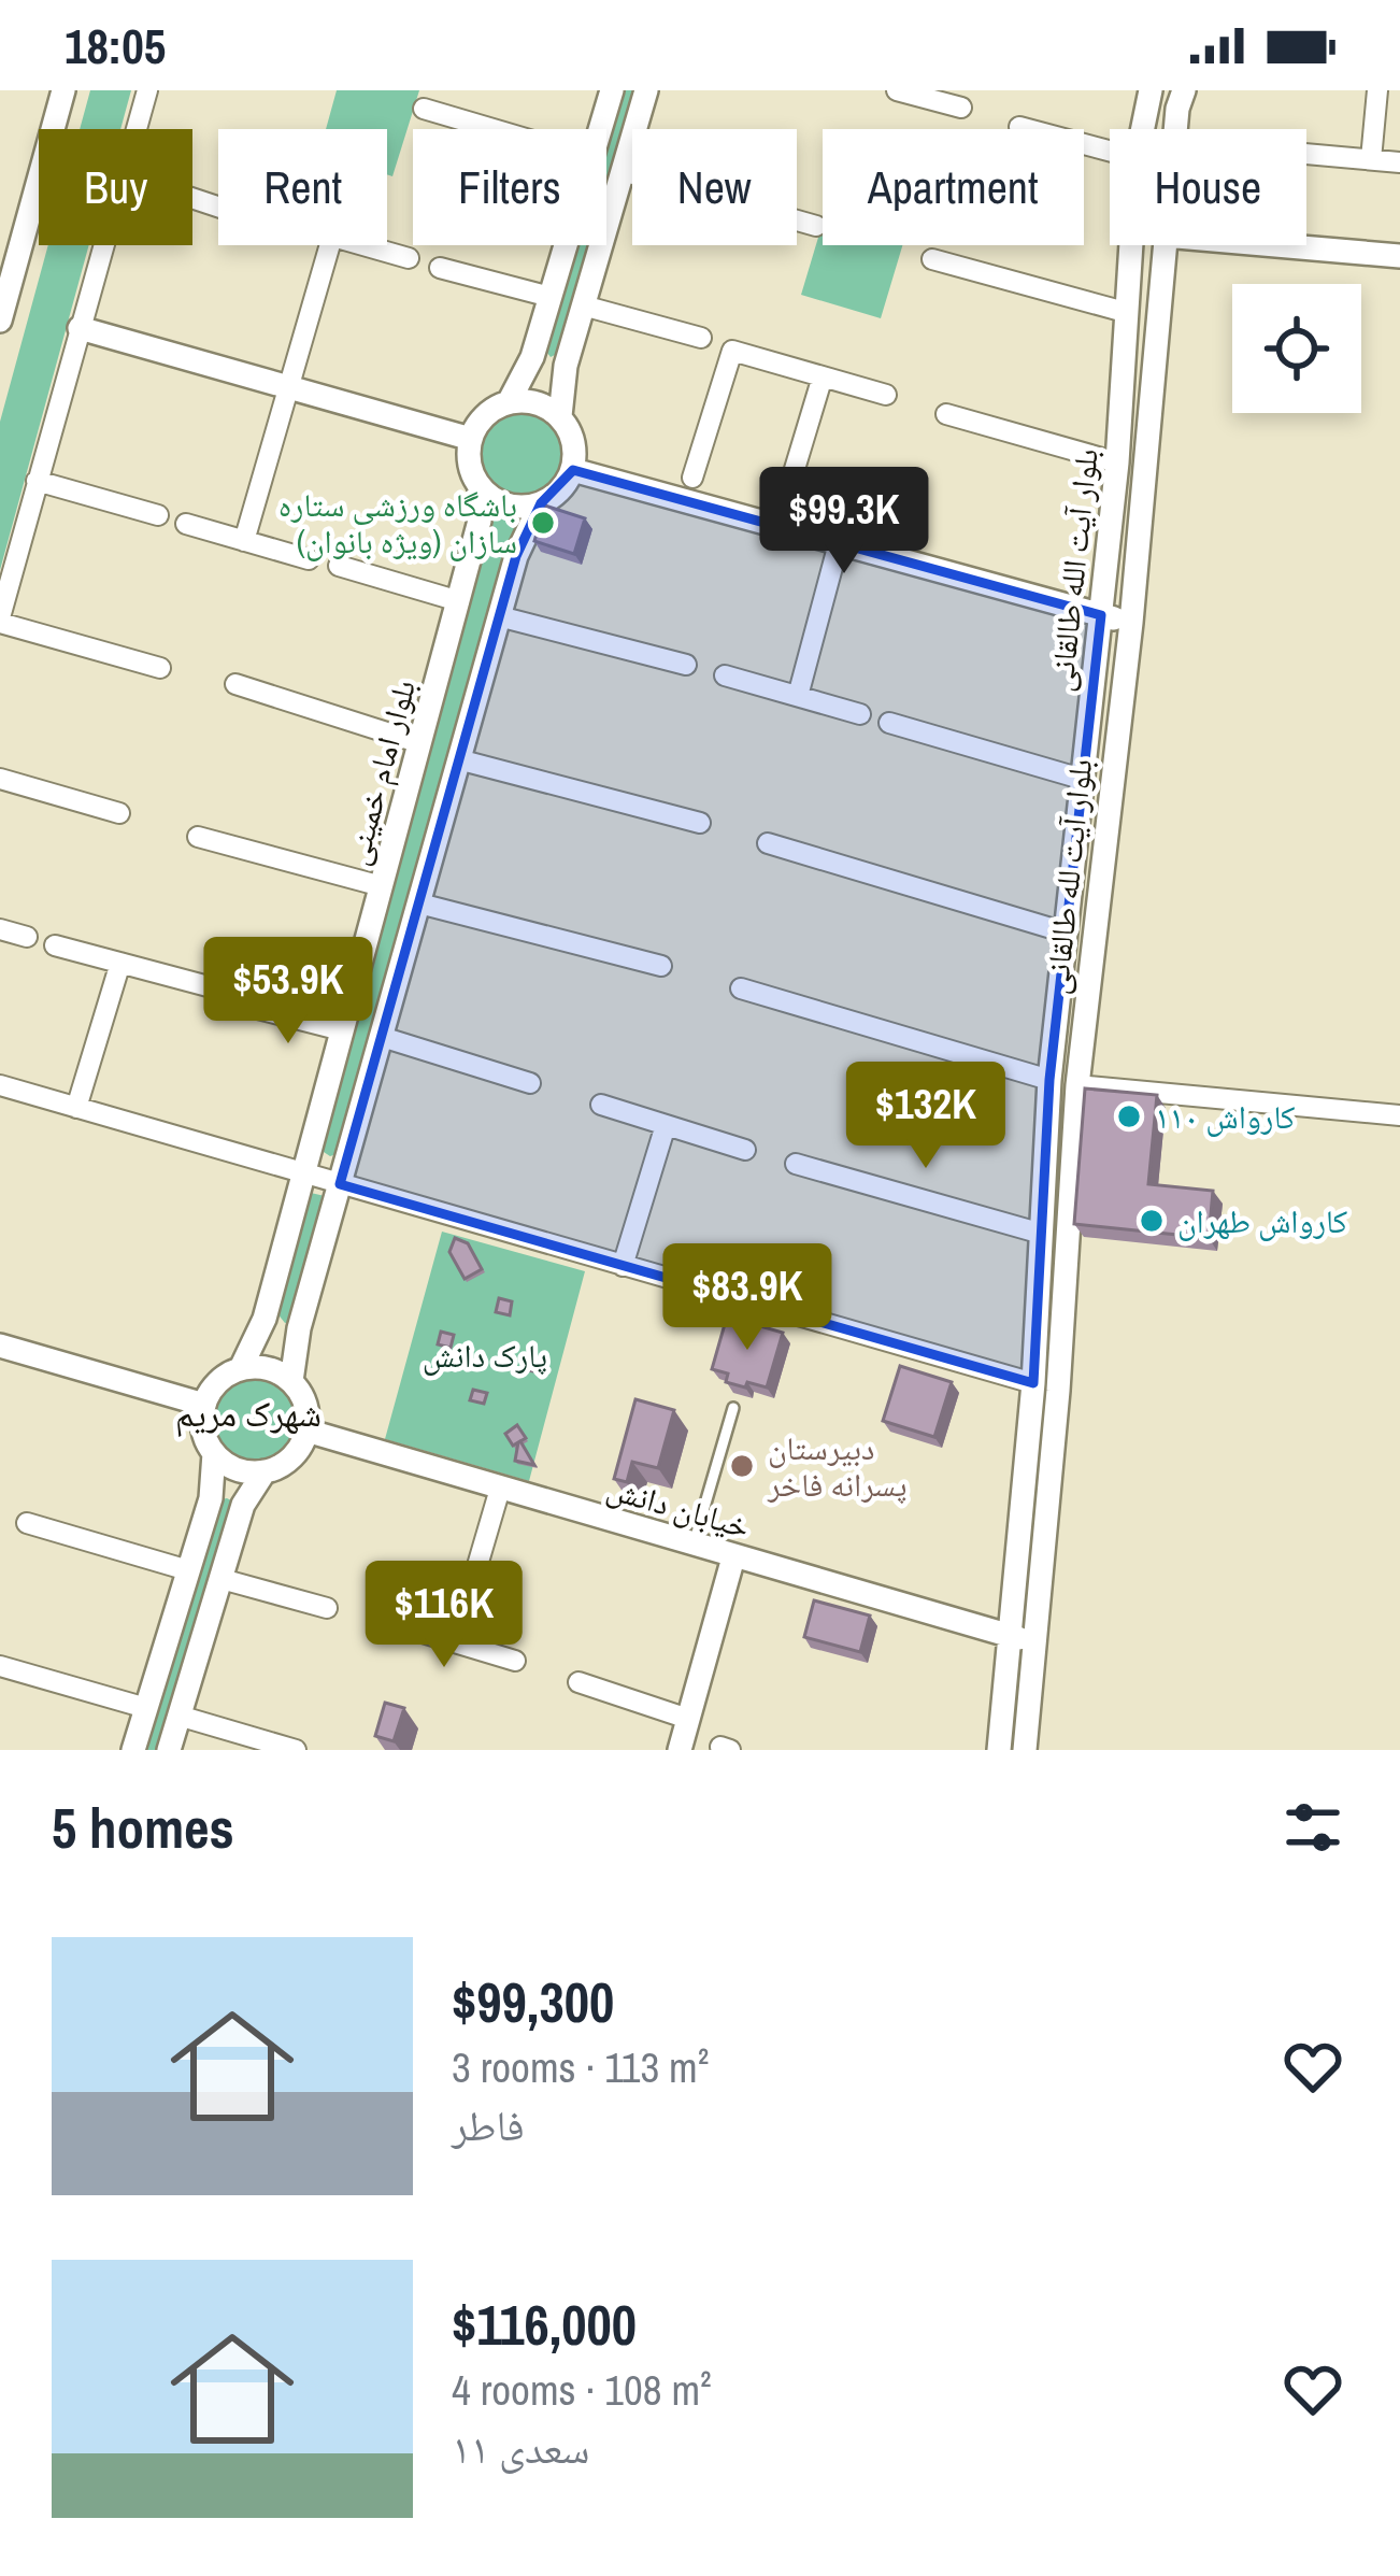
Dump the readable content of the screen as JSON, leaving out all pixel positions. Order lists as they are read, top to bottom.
{
  "streets": {
    "street": [
      "بلوار آیت الله طالقانی",
      "بلوار امام خمینی",
      "بلوار آیت لله طالقانی",
      "خیابان دانش"
    ]
  },
  "crossings": [
    ["بلوار آیت الله طالقانی", "خیابان دانش"],
    ["بلوار امام خمینی", "خیابان دانش"],
    ["بلوار آیت لله طالقانی", "خیابان دانش"]
  ],
  "districts": ["شهرک مریم"],
  "parks": ["پارک دانش"],
  "places": [
    "باشگاه ورزشی ستاره سازان (ویژه بانوان)",
    "کارواش ۱۱۰",
    "کارواش طهران",
    "دبیرستان پسرانه فاخر"
  ],
  "page": {
    "status": "18:05",
    "chip": [
      "Buy",
      "Rent",
      "Filters",
      "New",
      "Apartment",
      "House"
    ],
    "price": [
      "$99.3K",
      "$53.9K",
      "$132K",
      "$83.9K",
      "$116K"
    ],
    "heading": "5 homes",
    "list": [
      {
        "name": "$99,300",
        "note": "3 rooms · 113 m² · فاطر"
      },
      {
        "name": "$116,000",
        "note": "4 rooms · 108 m² · سعدی ۱۱"
      }
    ]
  }
}
